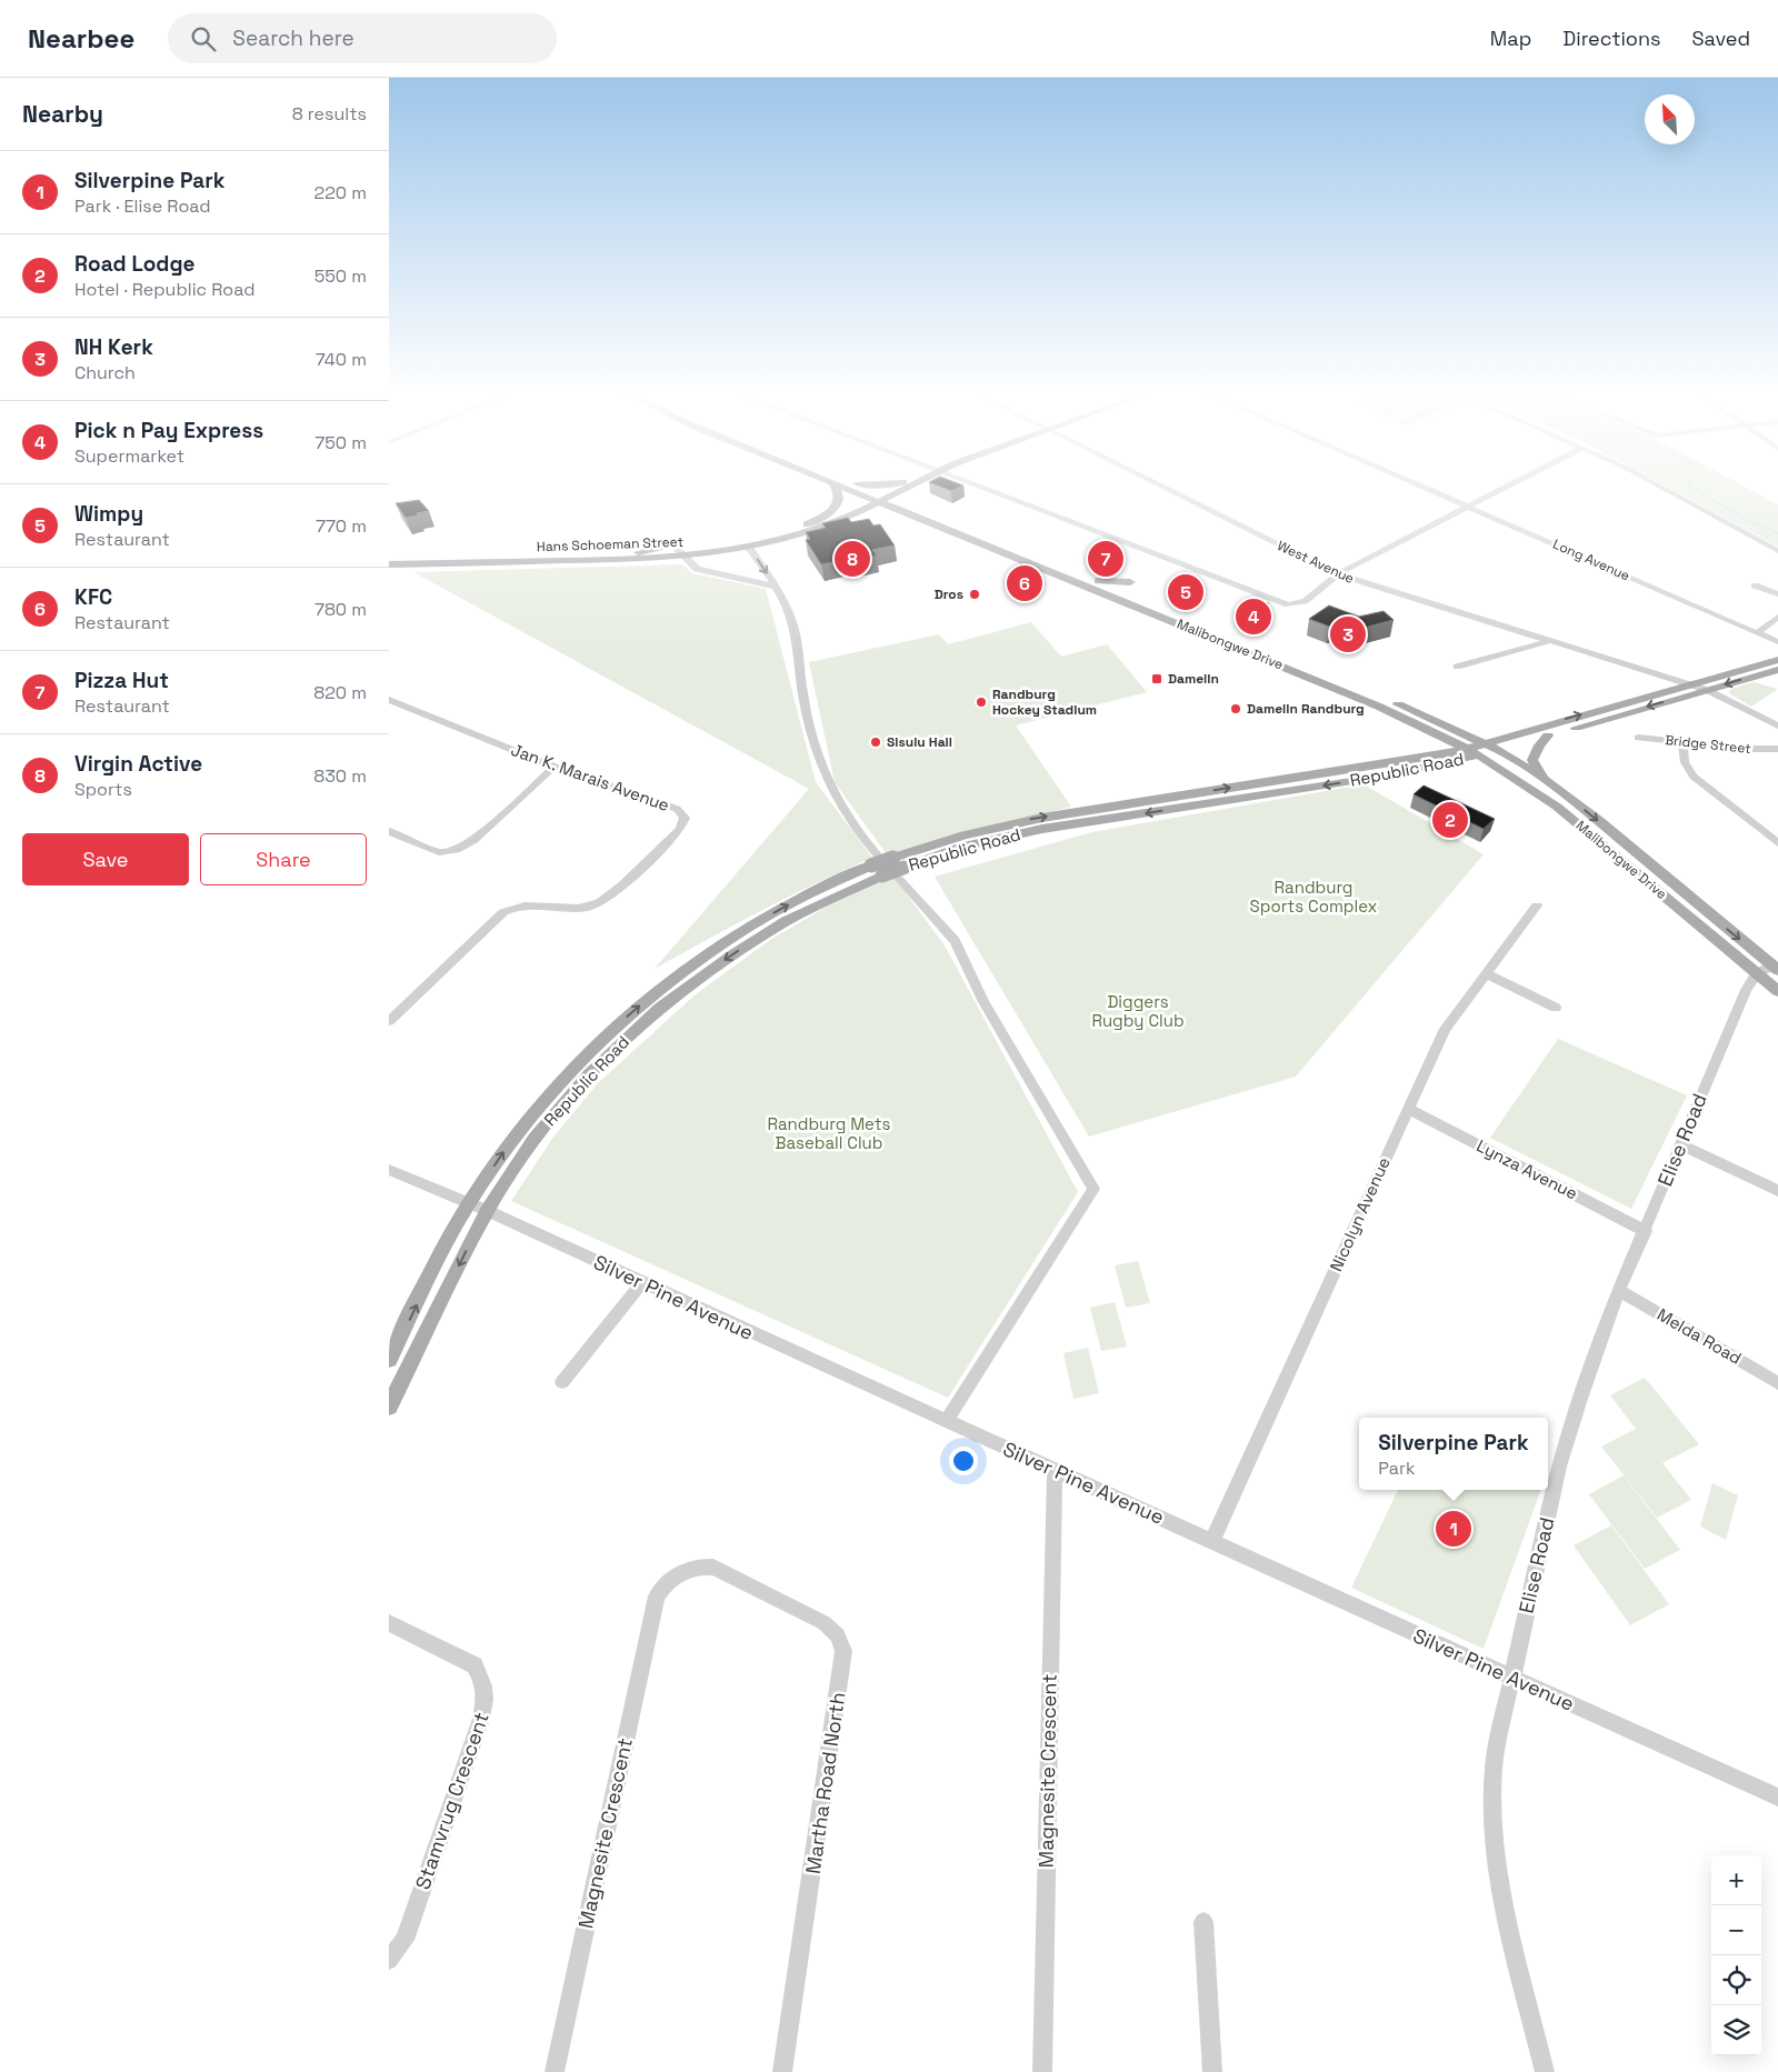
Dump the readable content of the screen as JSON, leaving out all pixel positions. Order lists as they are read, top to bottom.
{
  "streets": {
    "main road": ["Hans Schoeman Street", "Malibongwe Drive", "Republic Road"],
    "street": [
      "Long Avenue",
      "West Avenue",
      "Bridge Street",
      "Jan K. Marais Avenue",
      "Elise Road",
      "Lynza Avenue",
      "Nicolyn Avenue",
      "Silver Pine Avenue",
      "Melda Road",
      "Magnesite Crescent",
      "Martha Road North",
      "Stamvrug Crescent"
    ]
  },
  "crossings": [
    ["Hans Schoeman Street", "Malibongwe Drive"],
    ["West Avenue", "Republic Road"],
    ["Malibongwe Drive", "Republic Road"],
    ["Malibongwe Drive", "Elise Road"],
    ["Republic Road", "Silver Pine Avenue"],
    ["Elise Road", "Lynza Avenue"],
    ["Elise Road", "Silver Pine Avenue"],
    ["Elise Road", "Melda Road"],
    ["Lynza Avenue", "Nicolyn Avenue"],
    ["Nicolyn Avenue", "Silver Pine Avenue"],
    ["Silver Pine Avenue", "Magnesite Crescent"],
    ["Magnesite Crescent", "Martha Road North"]
  ],
  "parks": ["Randburg Sports Complex", "Diggers Rugby Club", "Randburg Mets Baseball Club"],
  "places": {
    "other": [
      "Dros",
      "Randburg Hockey Stadium",
      "Damelin Randburg",
      "Sisulu Hall"
    ],
    "transit": ["Damelin"]
  },
  "north": "top left",
  "page": {
    "header": "Nearbee",
    "search": "Search here",
    "nav": ["Map", "Directions", "Saved"],
    "heading": ["Nearby", "8 results"],
    "list": [
      {
        "mark": "1",
        "name": "Silverpine Park",
        "note": "Park · Elise Road",
        "value": "220 m"
      },
      {
        "mark": "2",
        "name": "Road Lodge",
        "note": "Hotel · Republic Road",
        "value": "550 m"
      },
      {
        "mark": "3",
        "name": "NH Kerk",
        "note": "Church",
        "value": "740 m"
      },
      {
        "mark": "4",
        "name": "Pick n Pay Express",
        "note": "Supermarket",
        "value": "750 m"
      },
      {
        "mark": "5",
        "name": "Wimpy",
        "note": "Restaurant",
        "value": "770 m"
      },
      {
        "mark": "6",
        "name": "KFC",
        "note": "Restaurant",
        "value": "780 m"
      },
      {
        "mark": "7",
        "name": "Pizza Hut",
        "note": "Restaurant",
        "value": "820 m"
      },
      {
        "mark": "8",
        "name": "Virgin Active",
        "note": "Sports",
        "value": "830 m"
      }
    ],
    "pins": [
      "7",
      "8",
      "6",
      "5",
      "4",
      "3",
      "2",
      "1"
    ],
    "buttons": ["Save", "Share"],
    "popup": ["Silverpine Park", "Park"],
    "map_buttons": ["+", "−"]
  }
}
